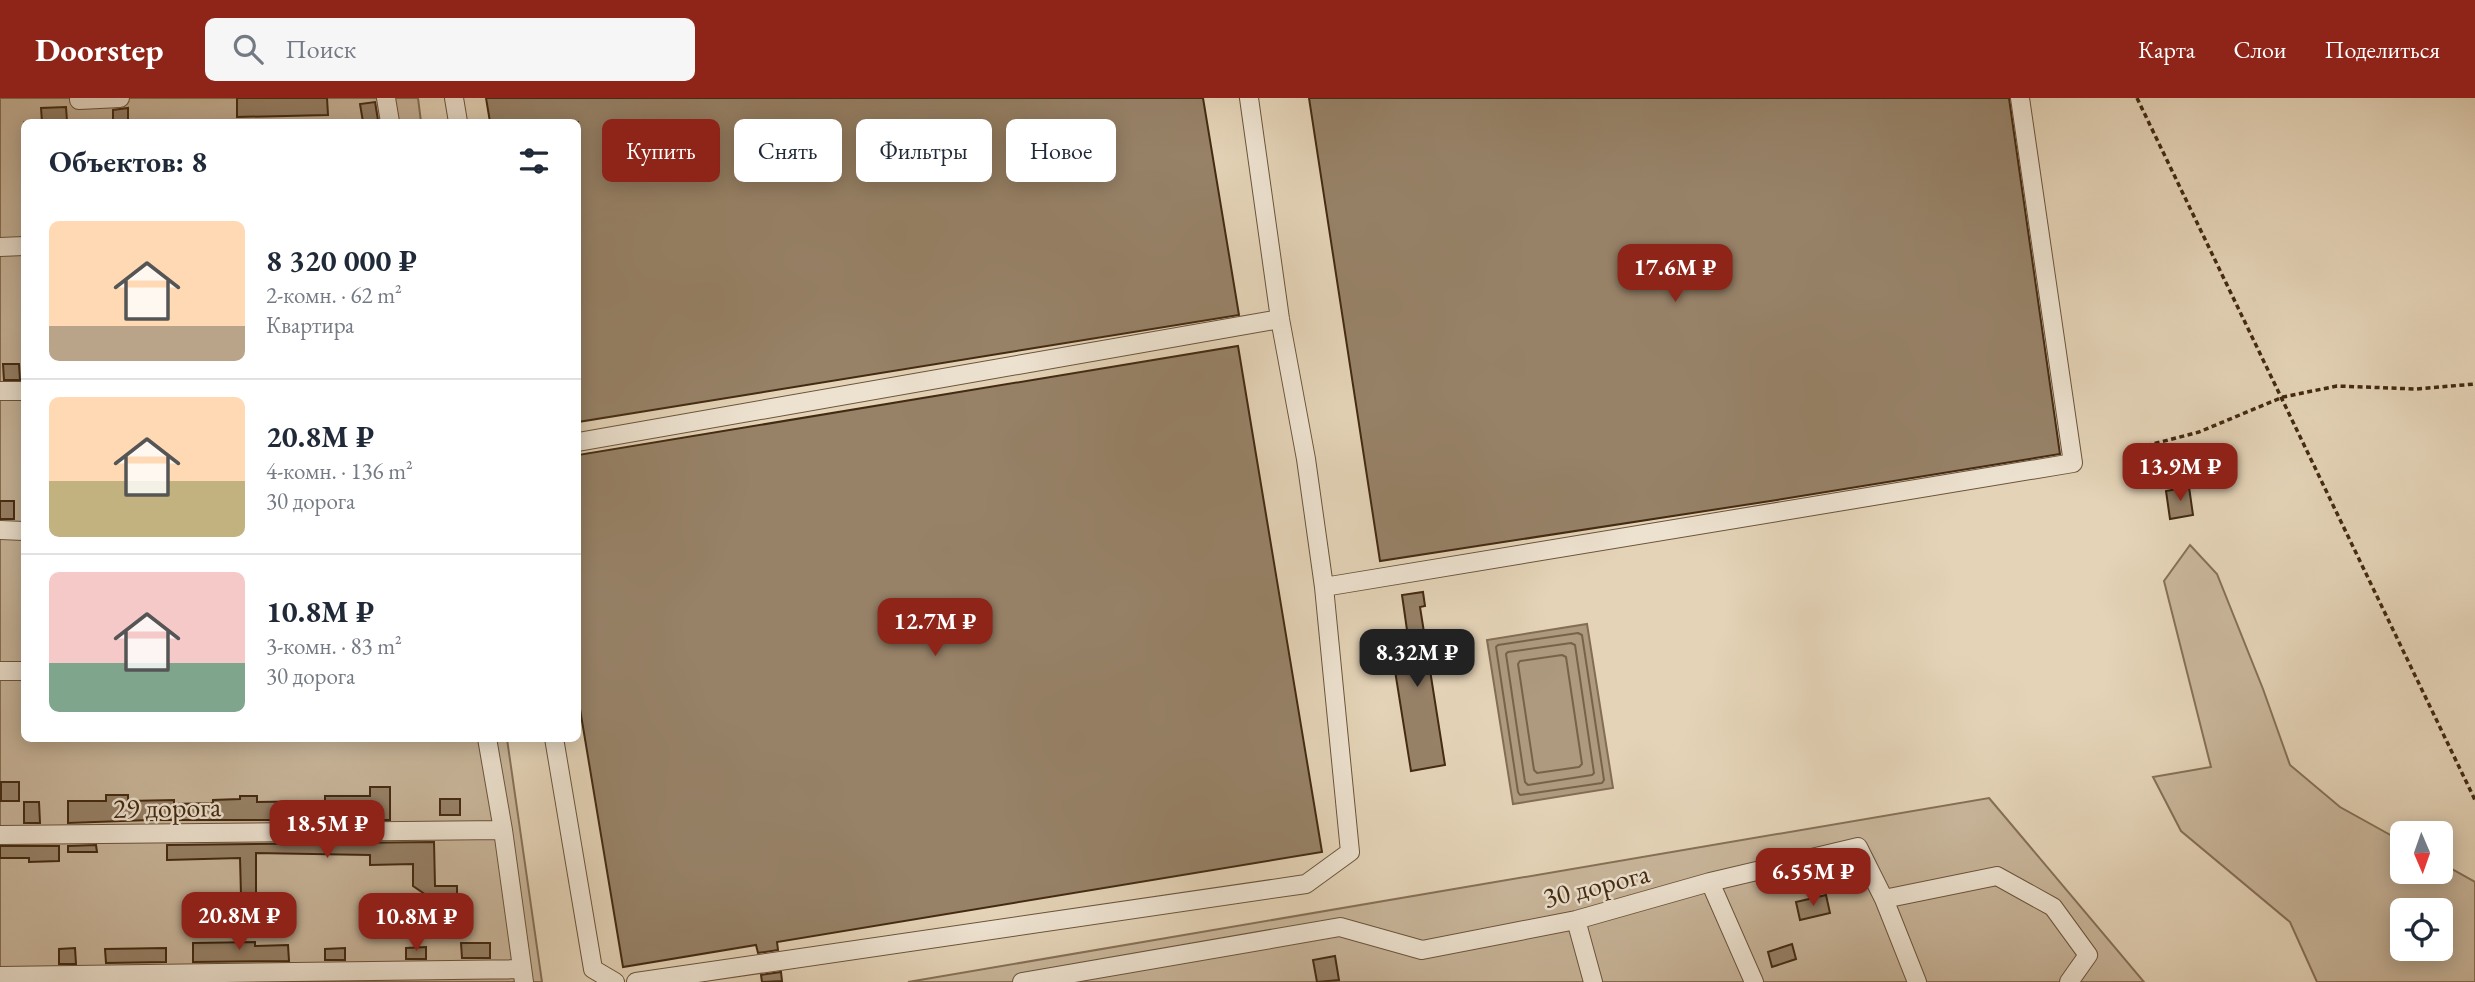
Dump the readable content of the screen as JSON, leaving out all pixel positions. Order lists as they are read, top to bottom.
{
  "streets": {
    "street": ["29 дорога", "30 дорога"]
  },
  "north": "bottom",
  "page": {
    "header": "Doorstep",
    "search": "Поиск",
    "nav": ["Карта", "Слои", "Поделиться"],
    "chip": [
      "Купить",
      "Снять",
      "Фильтры",
      "Новое"
    ],
    "heading": "Объектов: 8",
    "list": [
      {
        "name": "8 320 000 ₽",
        "note": "2-комн. · 62 m² · Квартира"
      },
      {
        "name": "20.8M ₽",
        "note": "4-комн. · 136 m² · 30 дорога"
      },
      {
        "name": "10.8M ₽",
        "note": "3-комн. · 83 m² · 30 дорога"
      }
    ],
    "price": [
      "17.6M ₽",
      "13.9M ₽",
      "12.7M ₽",
      "8.32M ₽",
      "18.5M ₽",
      "6.55M ₽",
      "20.8M ₽",
      "10.8M ₽"
    ]
  }
}
